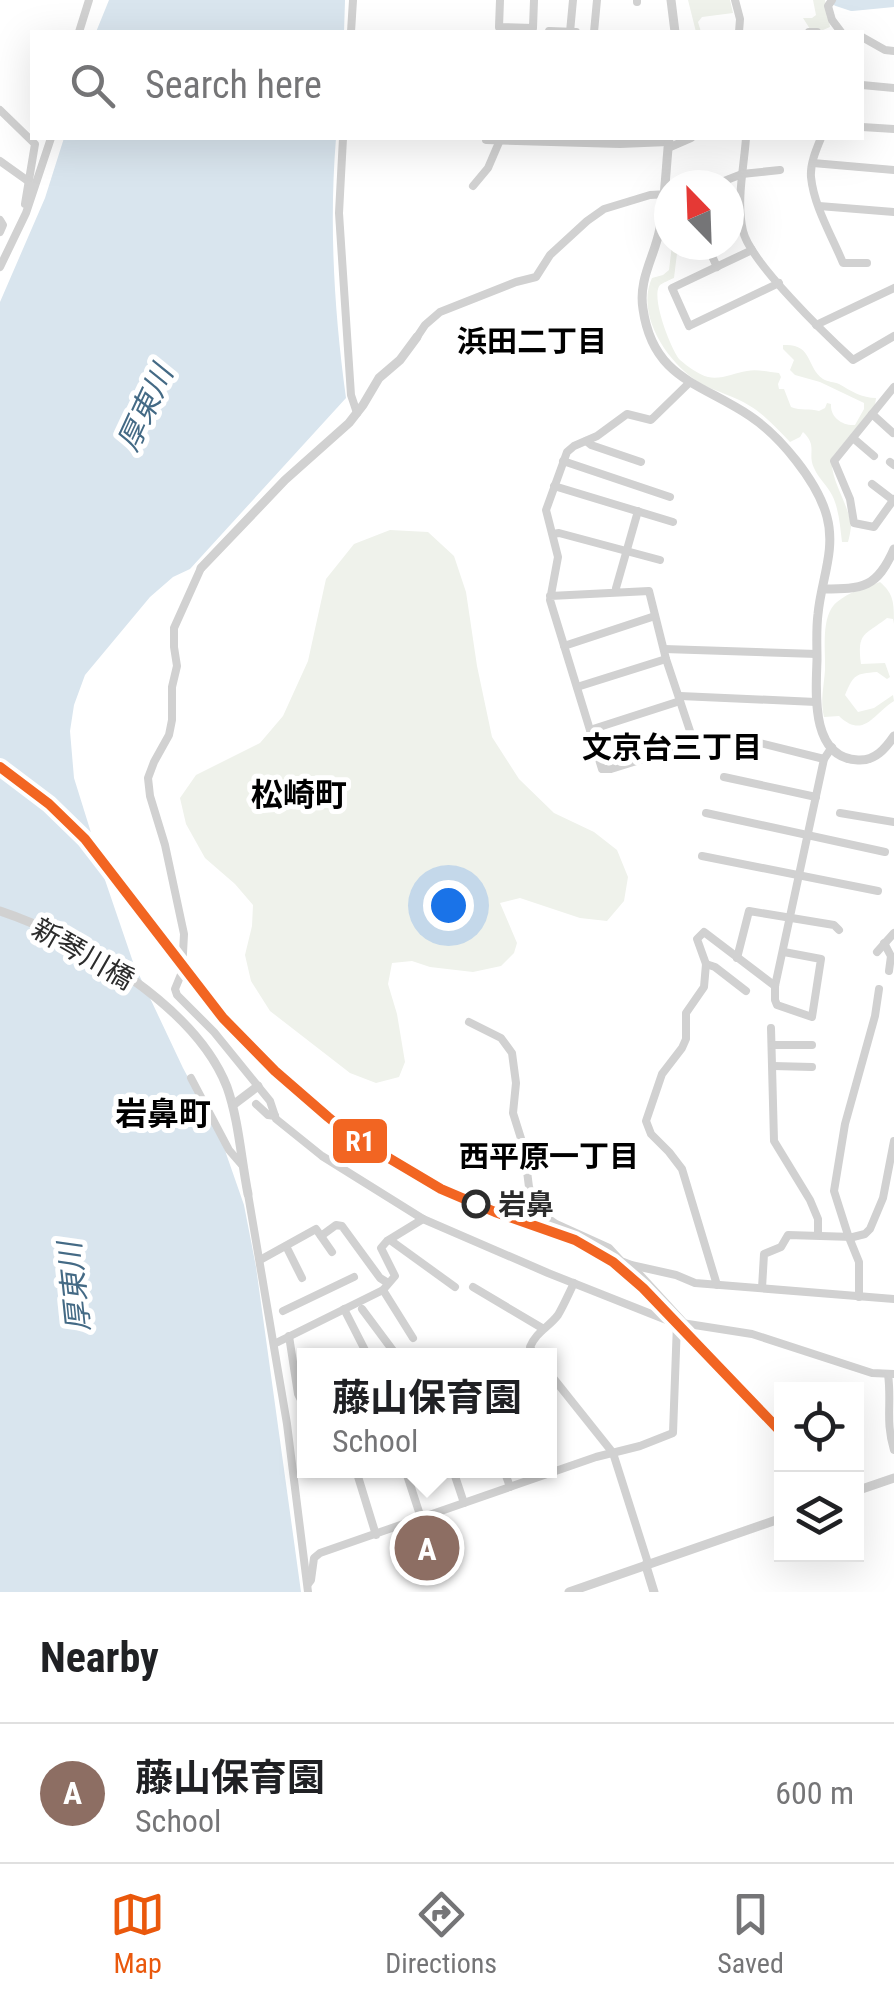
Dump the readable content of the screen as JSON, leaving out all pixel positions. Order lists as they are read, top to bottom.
{
  "streets": {
    "street": ["新琴川橋"]
  },
  "districts": [
    "浜田二丁目",
    "文京台三丁目",
    "松崎町",
    "岩鼻町",
    "西平原一丁目"
  ],
  "water": ["厚東川"],
  "places": ["岩鼻"],
  "lines": ["transit line R1"],
  "north": "top left",
  "page": {
    "search": "Search here",
    "popup": ["藤山保育園", "School"],
    "pins": "A",
    "heading": "Nearby",
    "list": [
      {
        "mark": "A",
        "name": "藤山保育園",
        "note": "School",
        "value": "600 m"
      }
    ],
    "nav": ["Map", "Directions", "Saved"]
  }
}
